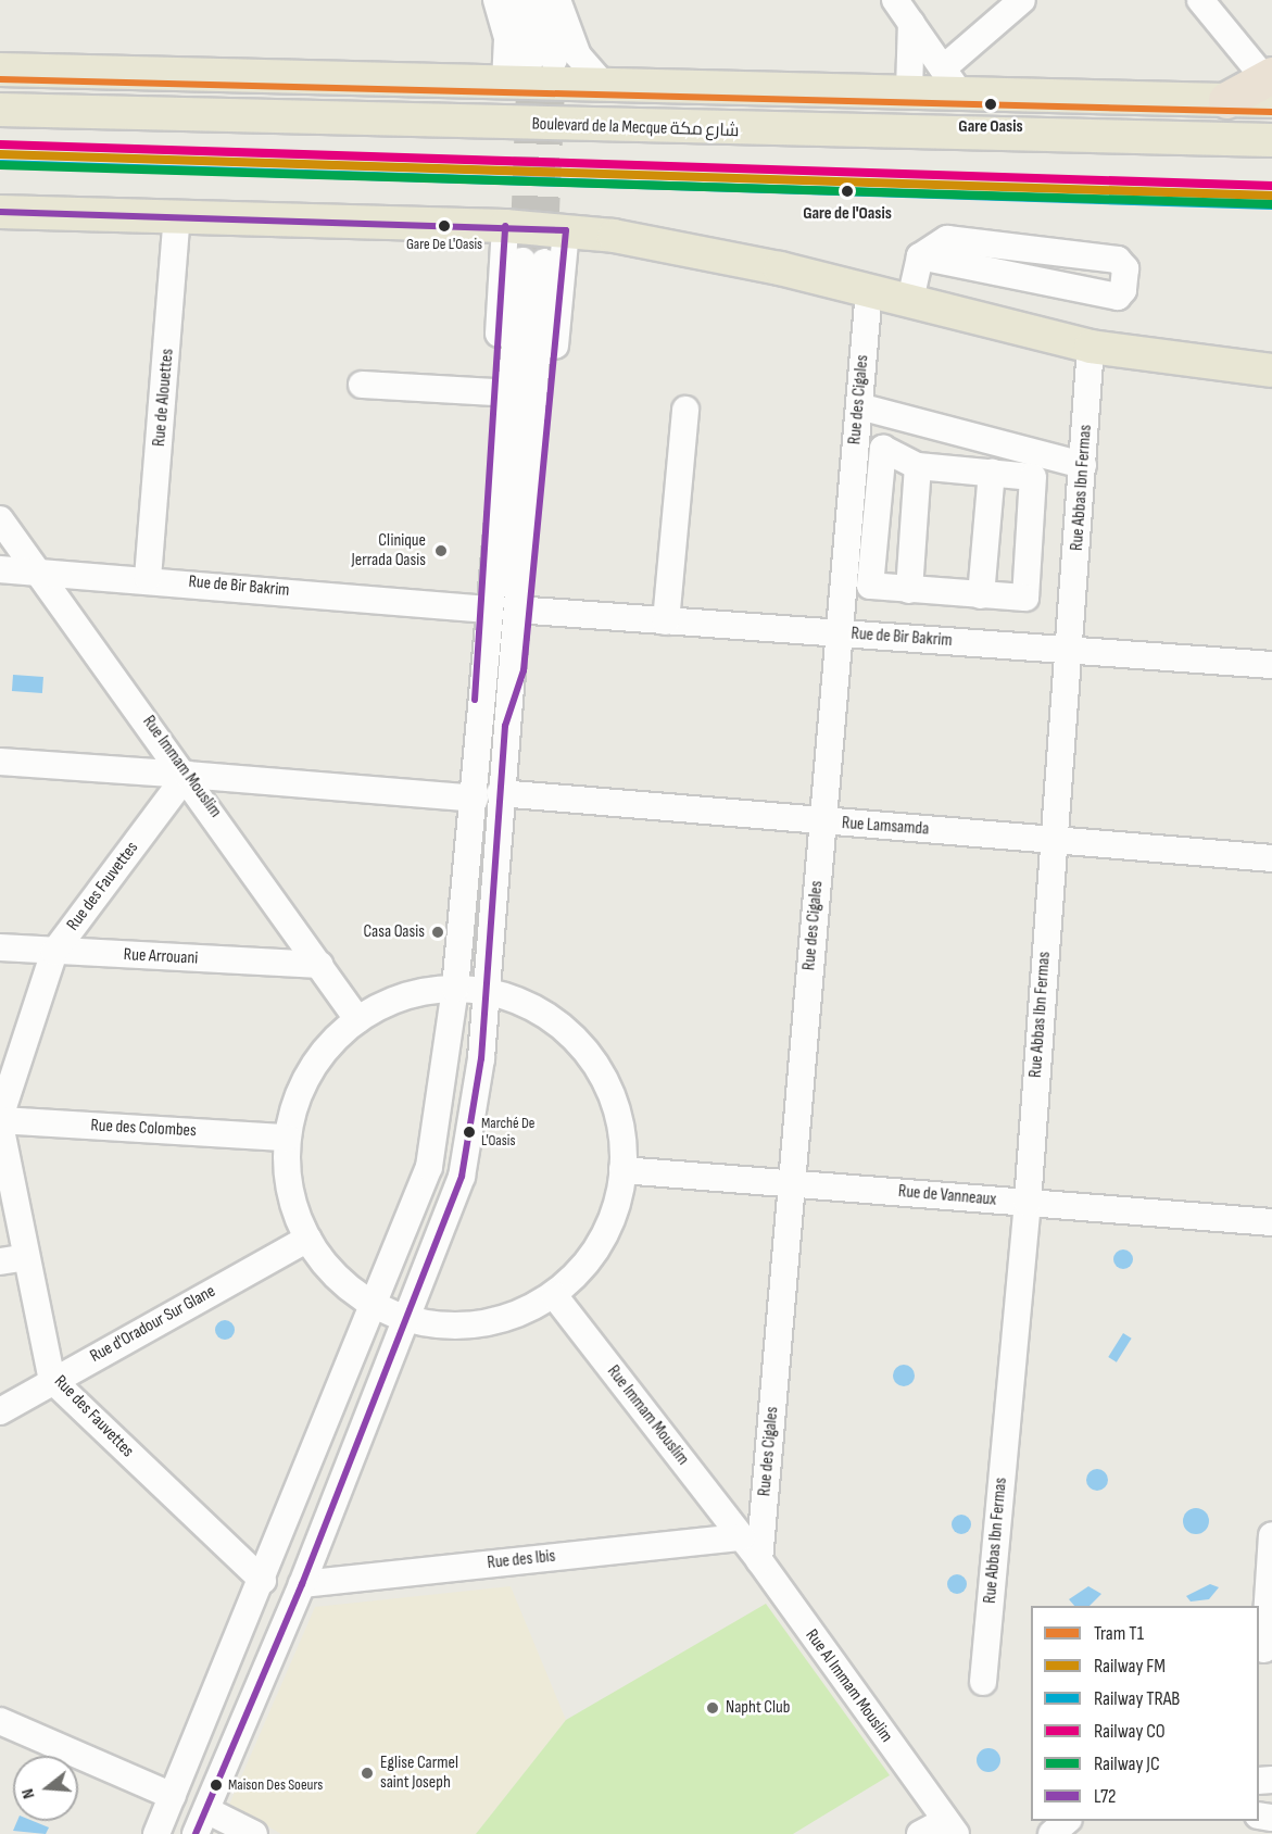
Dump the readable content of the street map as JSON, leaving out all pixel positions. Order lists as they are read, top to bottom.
{
  "streets": {
    "main road": ["Boulevard de la Mecque شارع مكة"],
    "street": [
      "Rue de Alouettes",
      "Rue des Cigales",
      "Rue Abbas Ibn Fermas",
      "Rue de Bir Bakrim",
      "Rue Immam Mouslim",
      "Rue Lamsamda",
      "Rue des Fauvettes",
      "Rue Arrouani",
      "Rue des Colombes",
      "Rue de Vanneaux",
      "Rue d'Oradour Sur Glane",
      "Rue des Ibis",
      "Rue Al Immam Mouslim"
    ]
  },
  "crossings": [
    ["Rue de Alouettes", "Rue de Bir Bakrim"],
    ["Rue des Cigales", "Rue de Bir Bakrim"],
    ["Rue des Cigales", "Rue Lamsamda"],
    ["Rue des Cigales", "Rue de Vanneaux"],
    ["Rue des Cigales", "Rue Al Immam Mouslim"],
    ["Rue Abbas Ibn Fermas", "Rue de Bir Bakrim"],
    ["Rue Abbas Ibn Fermas", "Rue Lamsamda"],
    ["Rue Abbas Ibn Fermas", "Rue de Vanneaux"],
    ["Rue de Bir Bakrim", "Rue Immam Mouslim"],
    ["Rue Immam Mouslim", "Rue des Fauvettes"],
    ["Rue Immam Mouslim", "Rue Arrouani"],
    ["Rue Immam Mouslim", "Rue des Ibis"],
    ["Rue Immam Mouslim", "Rue Al Immam Mouslim"],
    ["Rue des Fauvettes", "Rue Arrouani"],
    ["Rue des Fauvettes", "Rue des Colombes"],
    ["Rue des Fauvettes", "Rue d'Oradour Sur Glane"],
    ["Rue des Ibis", "Rue Al Immam Mouslim"]
  ],
  "places": [
    "Gare Oasis",
    "Gare de l'Oasis",
    "Gare De L'Oasis",
    "Clinique Jerrada Oasis",
    "Casa Oasis",
    "Marché De L'Oasis",
    "Napht Club",
    "Eglise Carmel saint Joseph",
    "Maison Des Soeurs"
  ],
  "lines": [
    "tram line T1",
    "rail line CO",
    "rail line FM",
    "rail line TRAB",
    "rail line JC",
    "transit line L72"
  ],
  "legend": [
    "Tram T1",
    "Railway FM",
    "Railway TRAB",
    "Railway CO",
    "Railway JC",
    "L72"
  ],
  "north": "left"
}
